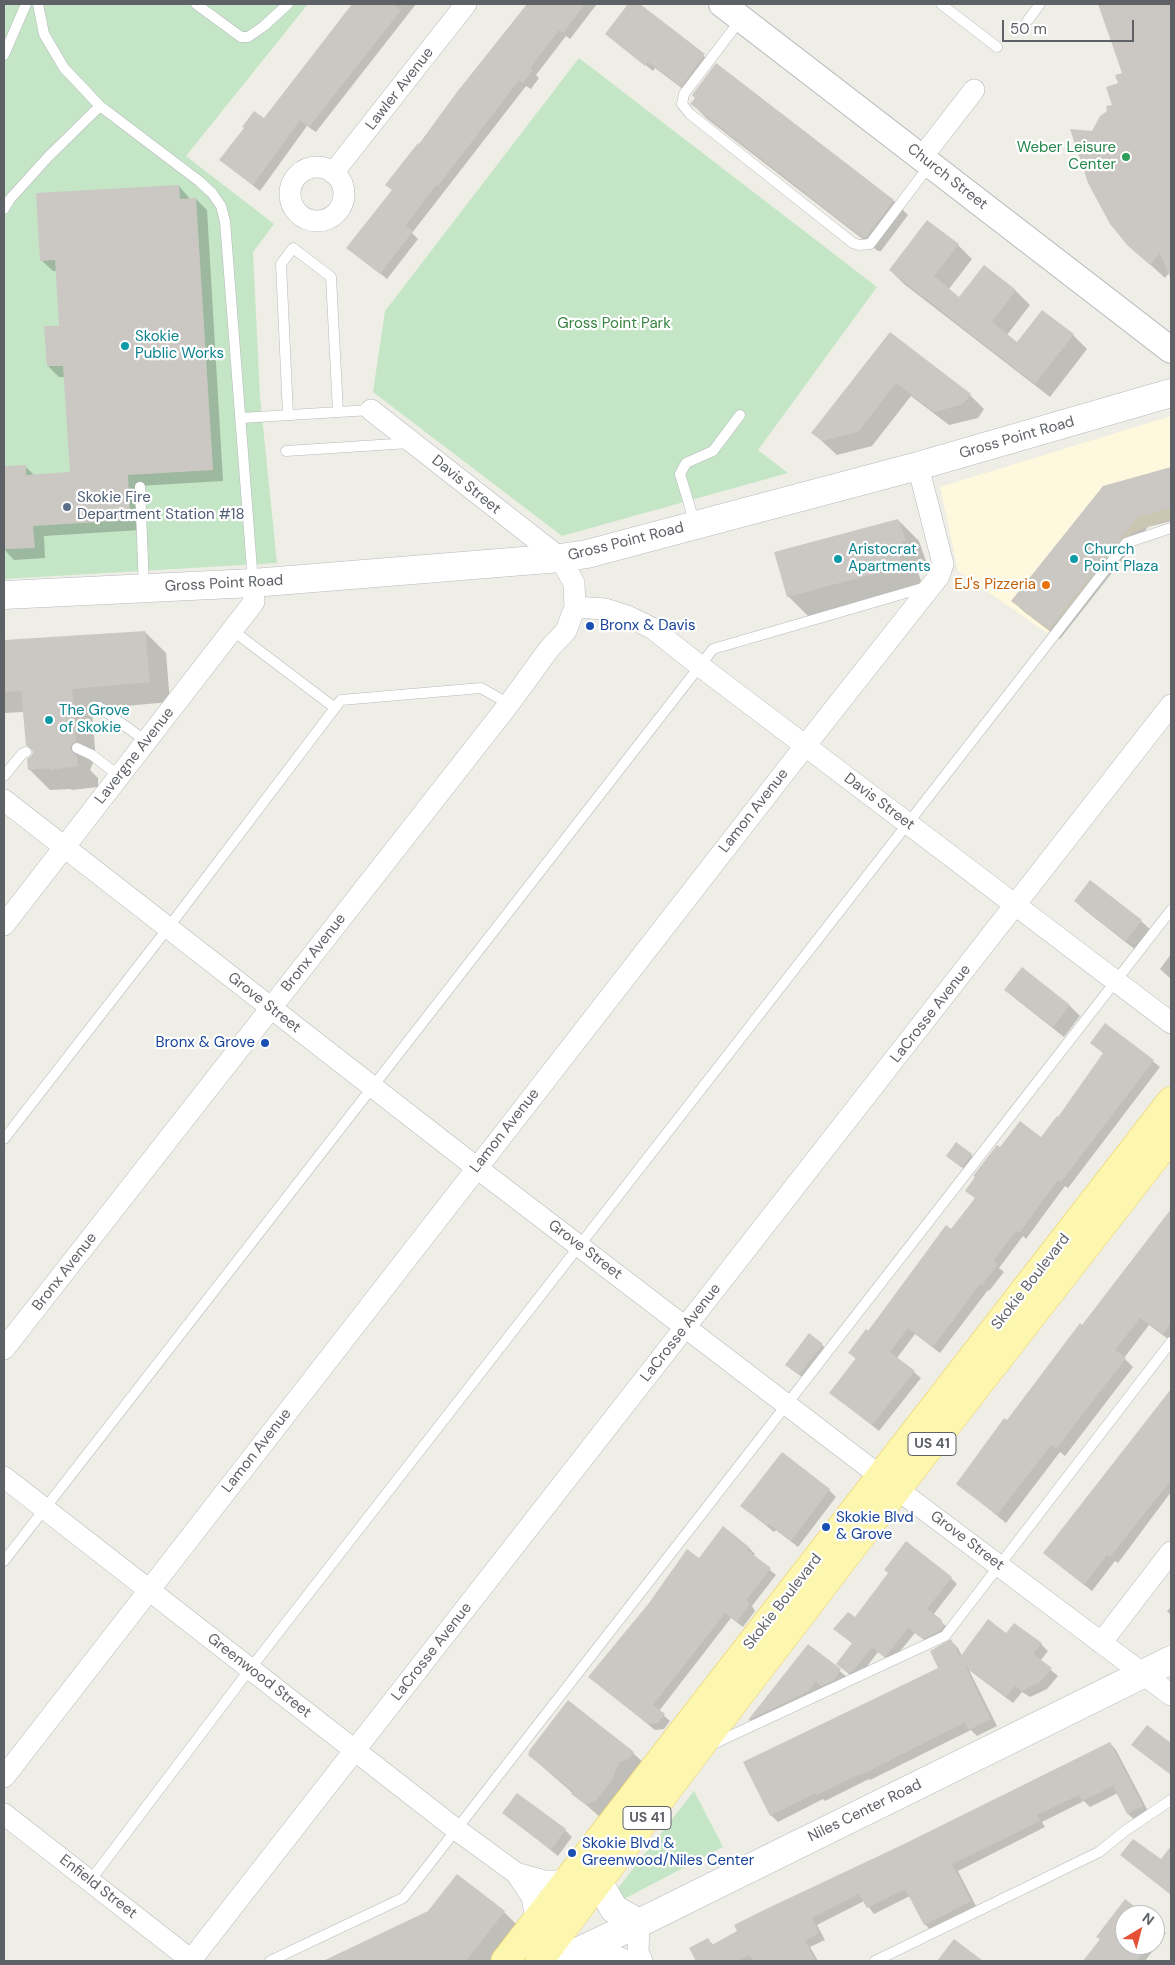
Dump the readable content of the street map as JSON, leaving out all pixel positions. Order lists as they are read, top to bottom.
{
  "streets": {
    "main road": [
      "Gross Point Road",
      "Skokie Boulevard",
      "US 41",
      "Niles Center Road"
    ],
    "street": [
      "Lawler Avenue",
      "Church Street",
      "Davis Street",
      "Lavergne Avenue",
      "Lamon Avenue",
      "Bronx Avenue",
      "Grove Street",
      "LaCrosse Avenue",
      "Greenwood Street",
      "Enfield Street"
    ]
  },
  "crossings": [
    ["Gross Point Road", "Davis Street"],
    ["Gross Point Road", "Lavergne Avenue"],
    ["Gross Point Road", "Lamon Avenue"],
    ["Gross Point Road", "Bronx Avenue"],
    ["Davis Street", "Lamon Avenue"],
    ["Davis Street", "Bronx Avenue"],
    ["Davis Street", "LaCrosse Avenue"],
    ["Lavergne Avenue", "Grove Street"],
    ["Lamon Avenue", "Grove Street"],
    ["Lamon Avenue", "Greenwood Street"],
    ["Bronx Avenue", "Grove Street"],
    ["Grove Street", "LaCrosse Avenue"],
    ["Grove Street", "Skokie Boulevard"],
    ["Grove Street", "Niles Center Road"],
    ["LaCrosse Avenue", "Greenwood Street"],
    ["LaCrosse Avenue", "Enfield Street"],
    ["Skokie Boulevard", "Greenwood Street"]
  ],
  "parks": ["Gross Point Park"],
  "places": [
    "Weber Leisure Center",
    "Skokie Public Works",
    "Skokie Fire Department Station #18",
    "Aristocrat Apartments",
    "Church Point Plaza",
    "EJ's Pizzeria",
    "Bronx & Davis",
    "The Grove of Skokie",
    "Bronx & Grove",
    "Skokie Blvd & Grove",
    "Skokie Blvd & Greenwood/Niles Center"
  ],
  "scale_bar": "50 m",
  "north": "top right"
}
